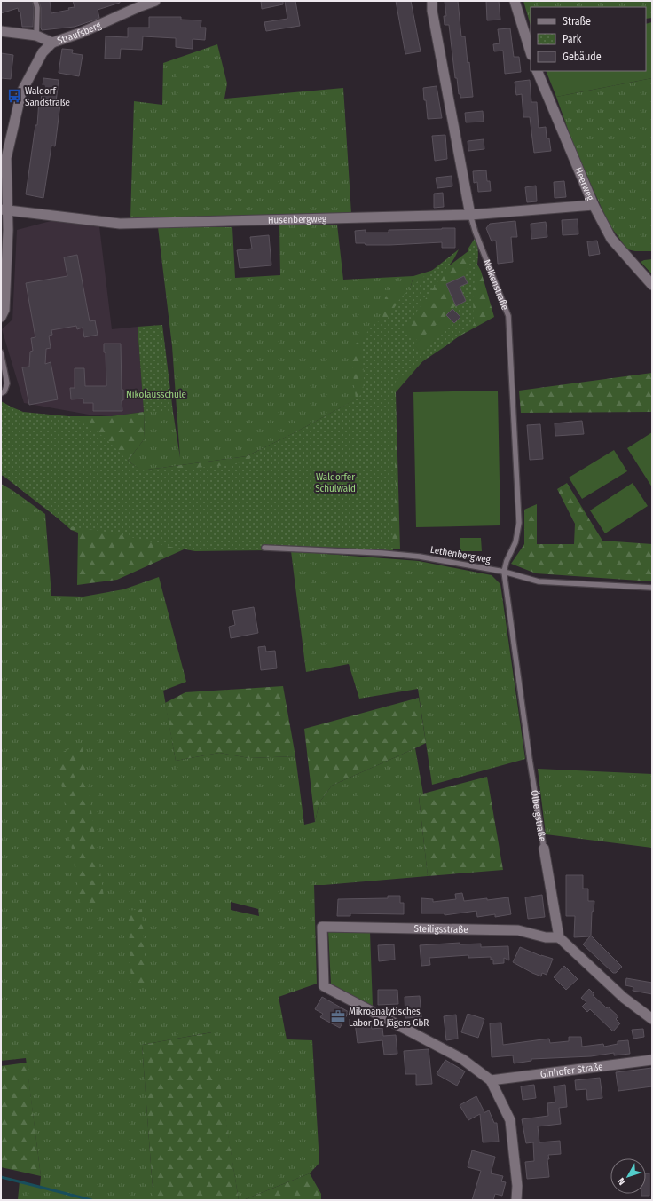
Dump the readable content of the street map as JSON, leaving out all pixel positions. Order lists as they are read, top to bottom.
{
  "streets": {
    "street": [
      "Straufsberg",
      "Heerweg",
      "Husenbergweg",
      "Nelkenstraße",
      "Ölbergstraße",
      "Steiligsstraße",
      "Ginhofer Straße"
    ],
    "lane": ["Lethenbergweg"]
  },
  "crossings": [
    ["Heerweg", "Husenbergweg"],
    ["Husenbergweg", "Nelkenstraße"],
    ["Nelkenstraße", "Lethenbergweg"],
    ["Nelkenstraße", "Ölbergstraße"],
    ["Lethenbergweg", "Ölbergstraße"],
    ["Ölbergstraße", "Steiligsstraße"],
    ["Steiligsstraße", "Ginhofer Straße"]
  ],
  "parks": ["Nikolausschule", "Waldorfer Schulwald"],
  "places": {
    "bus stop": ["Waldorf Sandstraße"],
    "office": ["Mikroanalytisches Labor Dr. Jägers GbR"]
  },
  "legend": ["Straße", "Park", "Gebäude"],
  "north": "bottom left"
}
